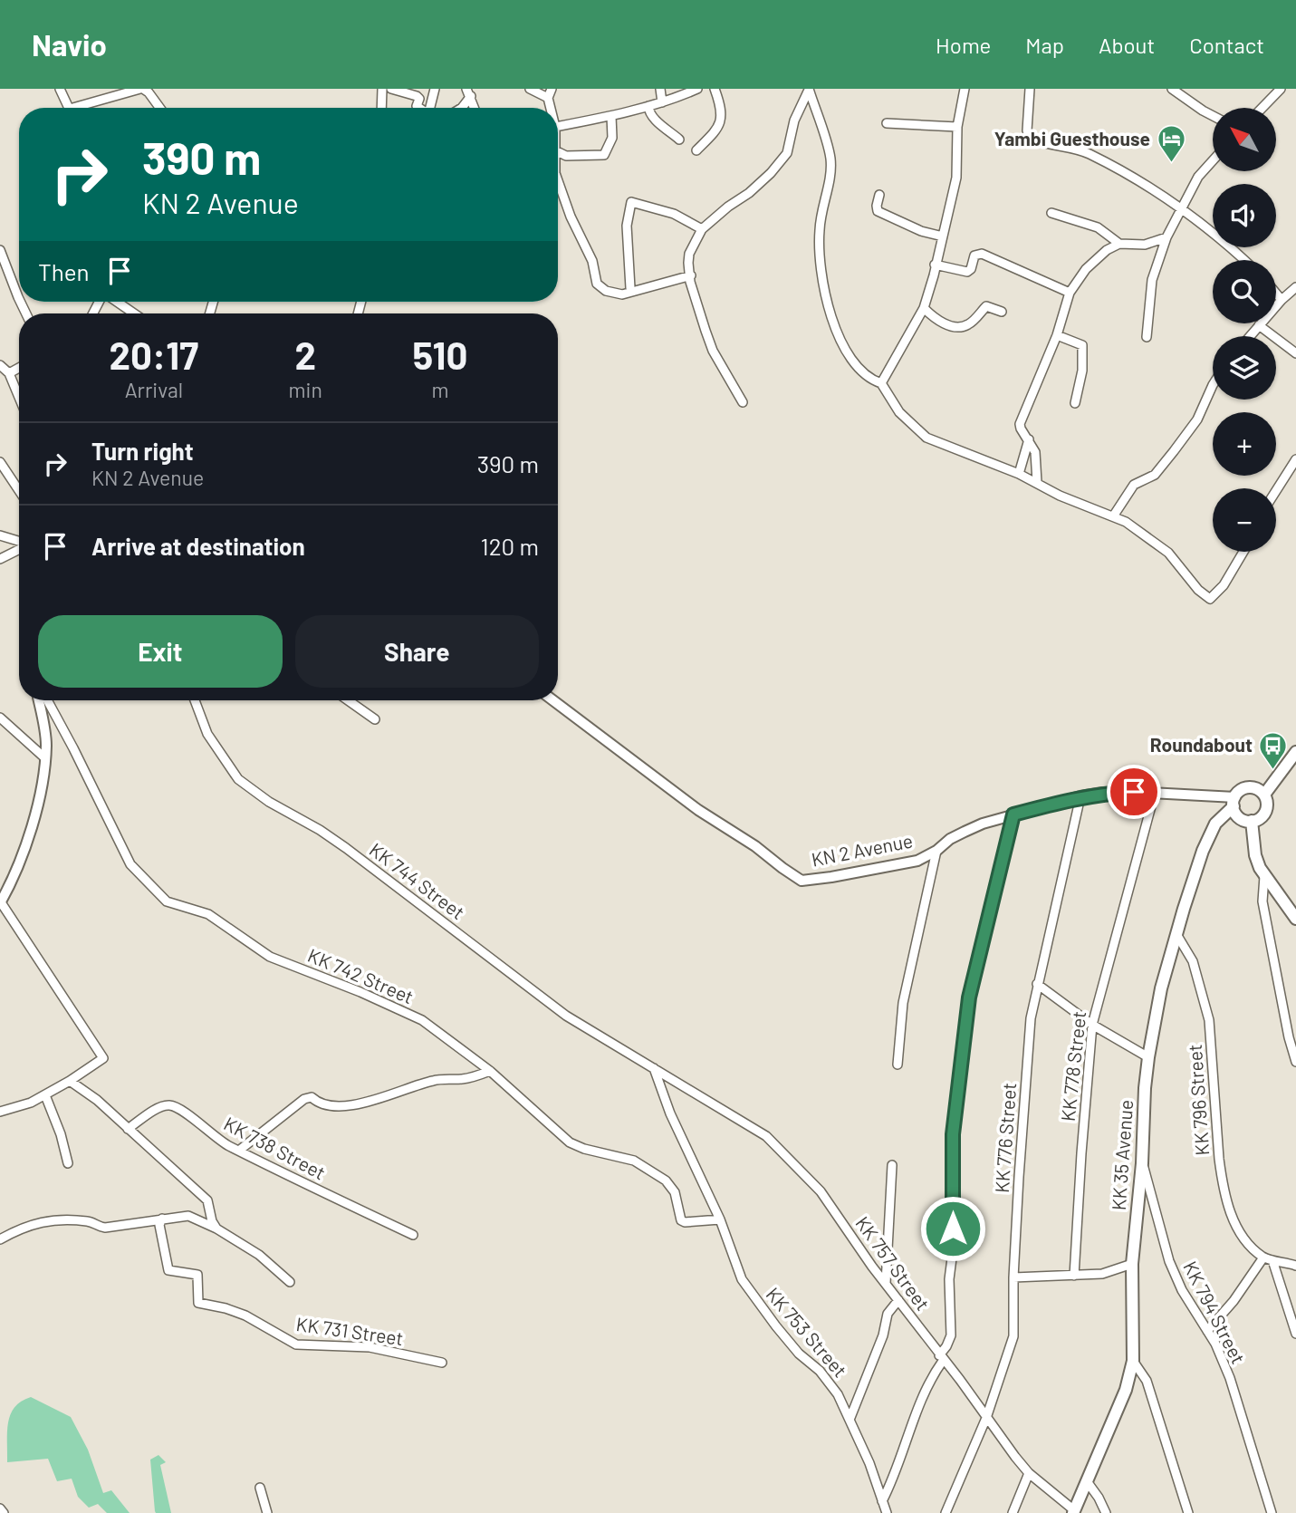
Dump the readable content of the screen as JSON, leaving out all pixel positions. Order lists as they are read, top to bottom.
{
  "streets": {
    "main road": ["KK 35 Avenue"],
    "street": [
      "KN 2 Avenue",
      "KK 744 Street",
      "KK 742 Street",
      "KK 778 Street",
      "KK 796 Street",
      "KK 776 Street",
      "KK 738 Street",
      "KK 757 Street",
      "KK 794 Street",
      "KK 731 Street",
      "KK 753 Street"
    ]
  },
  "crossings": [
    ["KN 2 Avenue", "KK 778 Street"],
    ["KN 2 Avenue", "KK 776 Street"],
    ["KN 2 Avenue", "KK 35 Avenue"],
    ["KK 744 Street", "KK 757 Street"],
    ["KK 744 Street", "KK 753 Street"],
    ["KK 742 Street", "KK 753 Street"],
    ["KK 796 Street", "KK 35 Avenue"],
    ["KK 776 Street", "KK 757 Street"],
    ["KK 35 Avenue", "KK 757 Street"],
    ["KK 35 Avenue", "KK 794 Street"],
    ["KK 757 Street", "KK 753 Street"]
  ],
  "places": {
    "hotel": ["Yambi Guesthouse"],
    "bus stop": ["Roundabout"]
  },
  "north": "top left",
  "page": {
    "header": "Navio",
    "nav": [
      "Home",
      "Map",
      "About",
      "Contact"
    ],
    "map_buttons": ["+", "−"],
    "turn": ["390 m", "KN 2 Avenue"],
    "then": "Then",
    "eta": [
      "20:17",
      "Arrival",
      "2",
      "min",
      "510",
      "m"
    ],
    "list": [
      {
        "name": "Turn right",
        "note": "KN 2 Avenue",
        "value": "390 m"
      },
      {
        "name": "Arrive at destination",
        "value": "120 m"
      }
    ],
    "buttons": ["Exit", "Share"]
  }
}
